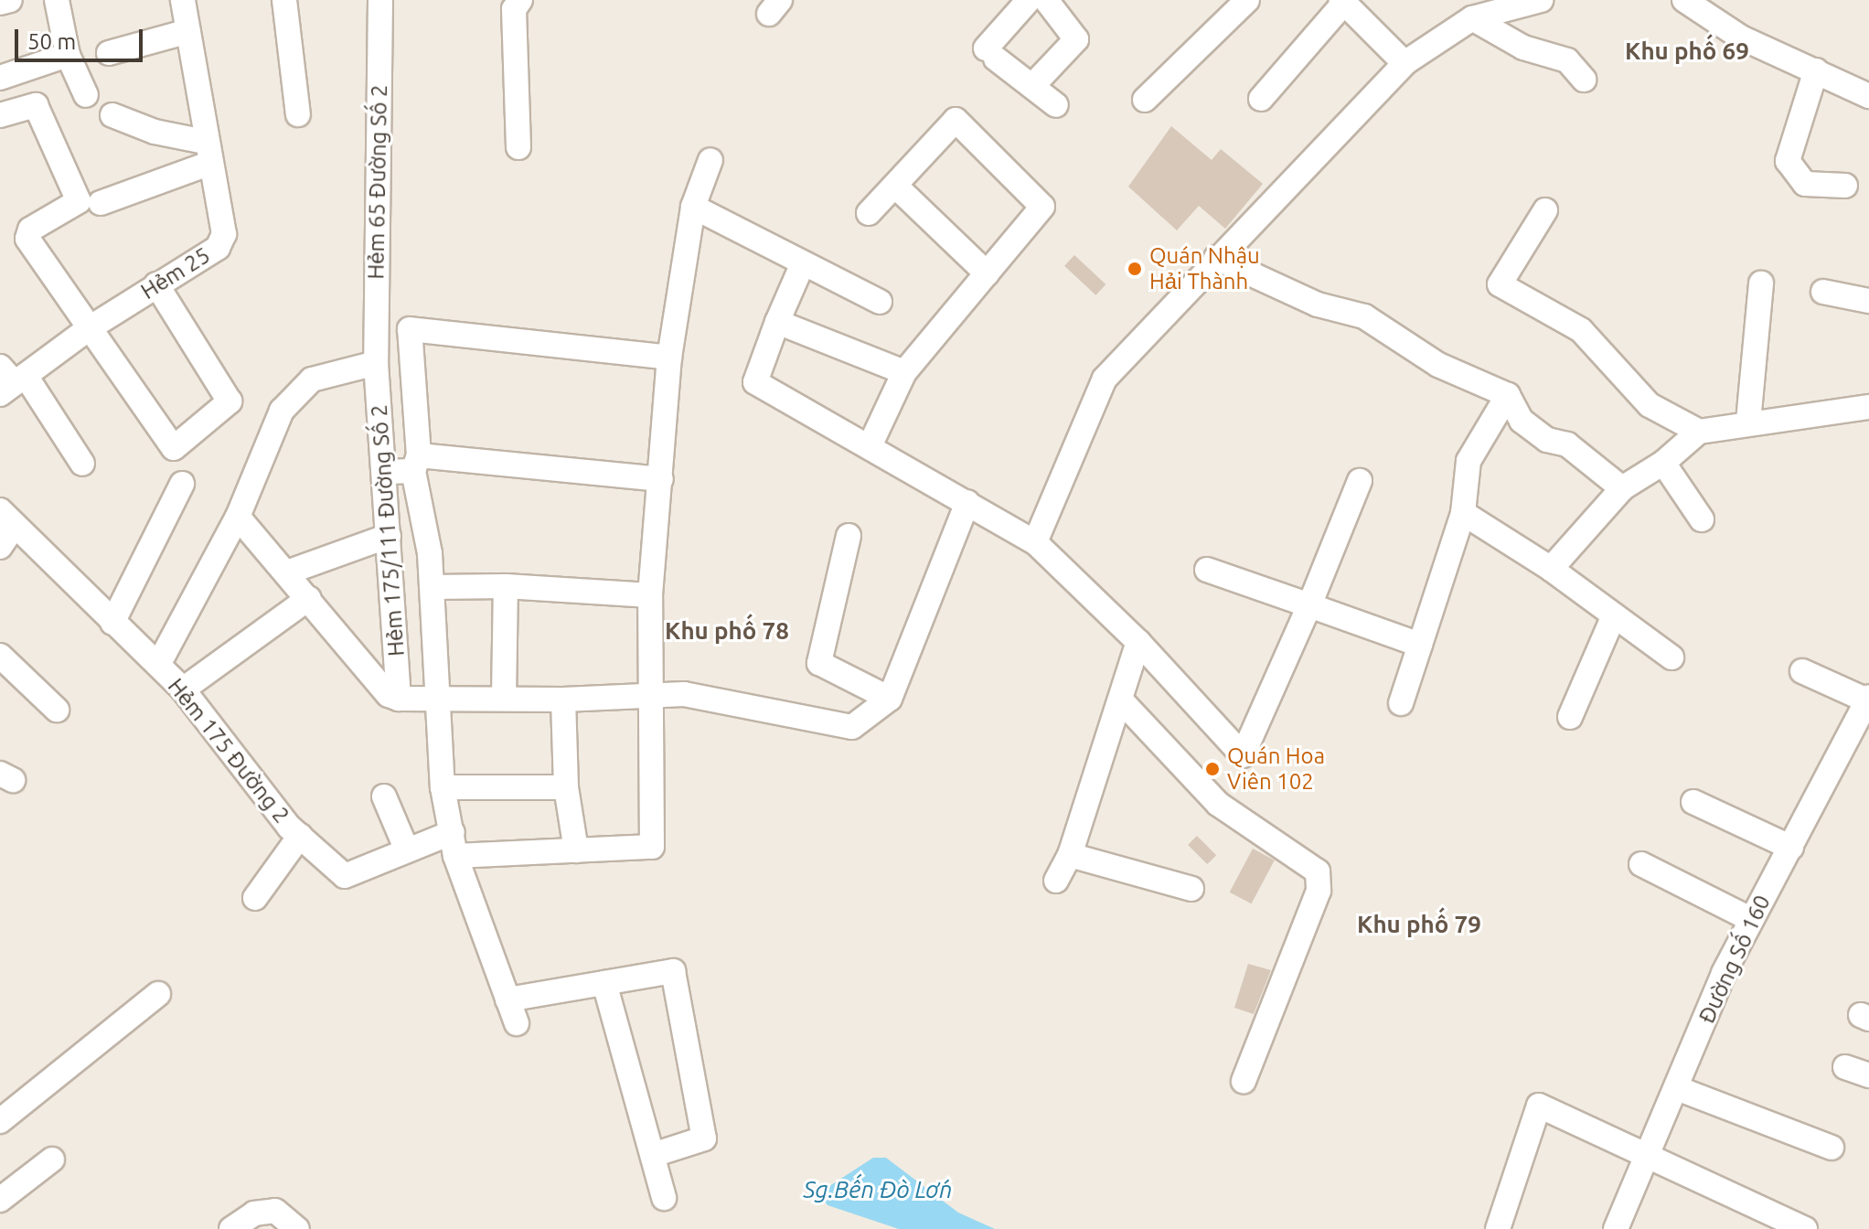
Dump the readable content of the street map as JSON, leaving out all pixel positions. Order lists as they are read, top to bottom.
{
  "streets": {
    "street": [
      "Hẻm 65 Đường Số 2",
      "Hẻm 25",
      "Hẻm 175/111 Đường Số 2",
      "Hẻm 175 Đường 2",
      "Đường Số 160"
    ]
  },
  "crossings": [
    ["Hẻm 65 Đường Số 2", "Hẻm 175/111 Đường Số 2"]
  ],
  "districts": ["Khu phố 69", "Khu phố 78", "Khu phố 79"],
  "water": ["Sg.Bến Đò Lớn"],
  "places": ["Quán Nhậu Hải Thành", "Quán Hoa Viên 102"],
  "scale_bar": "50 m"
}
